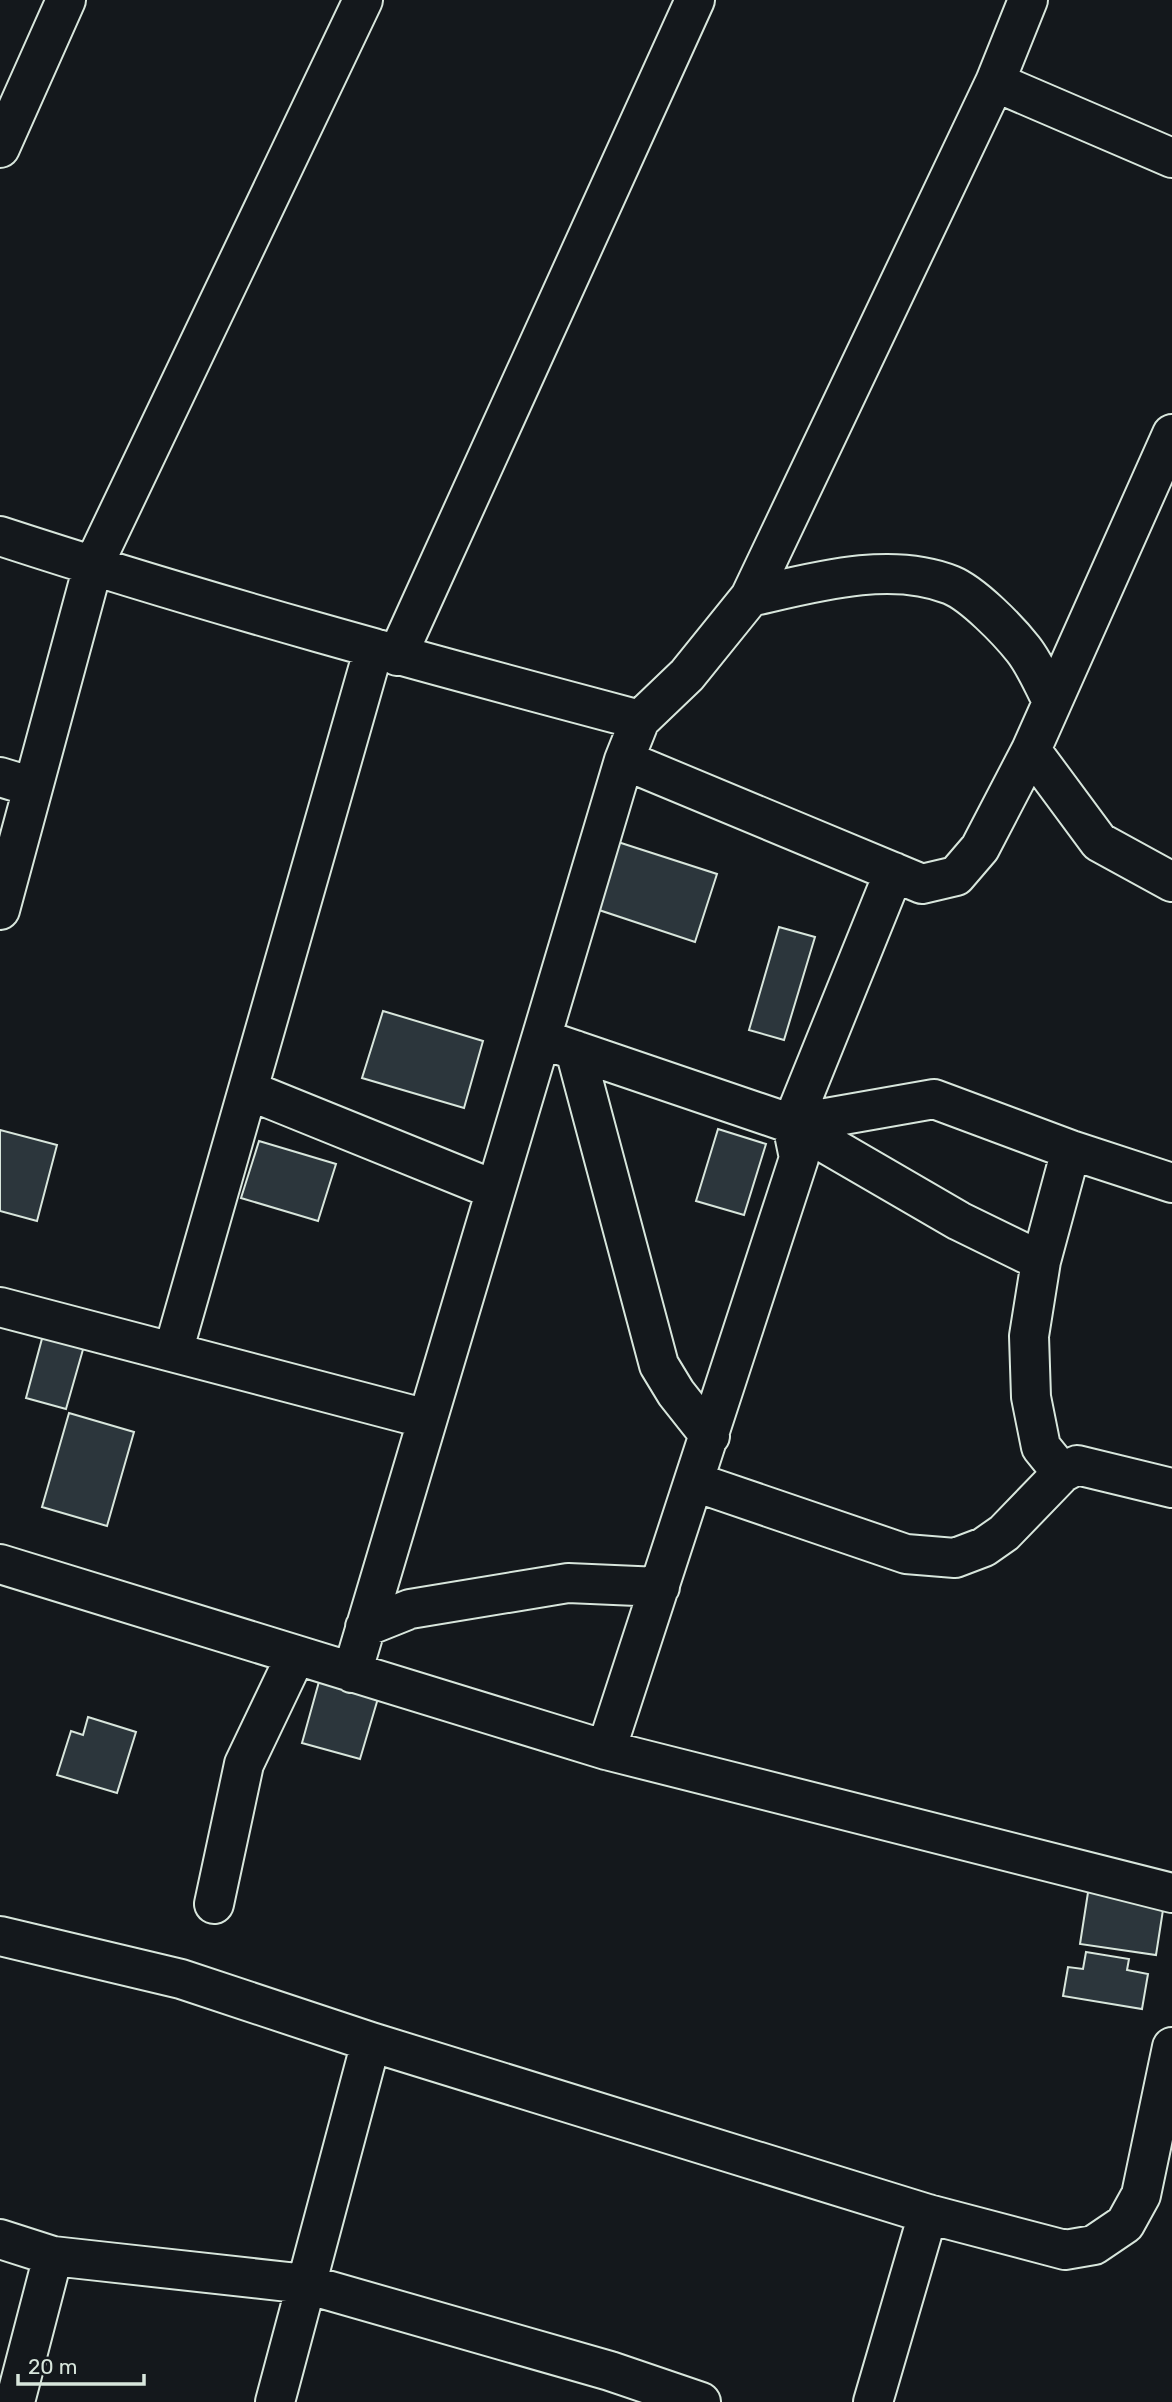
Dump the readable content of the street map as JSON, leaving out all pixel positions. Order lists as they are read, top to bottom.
{
  "scale_bar": "20 m"
}
